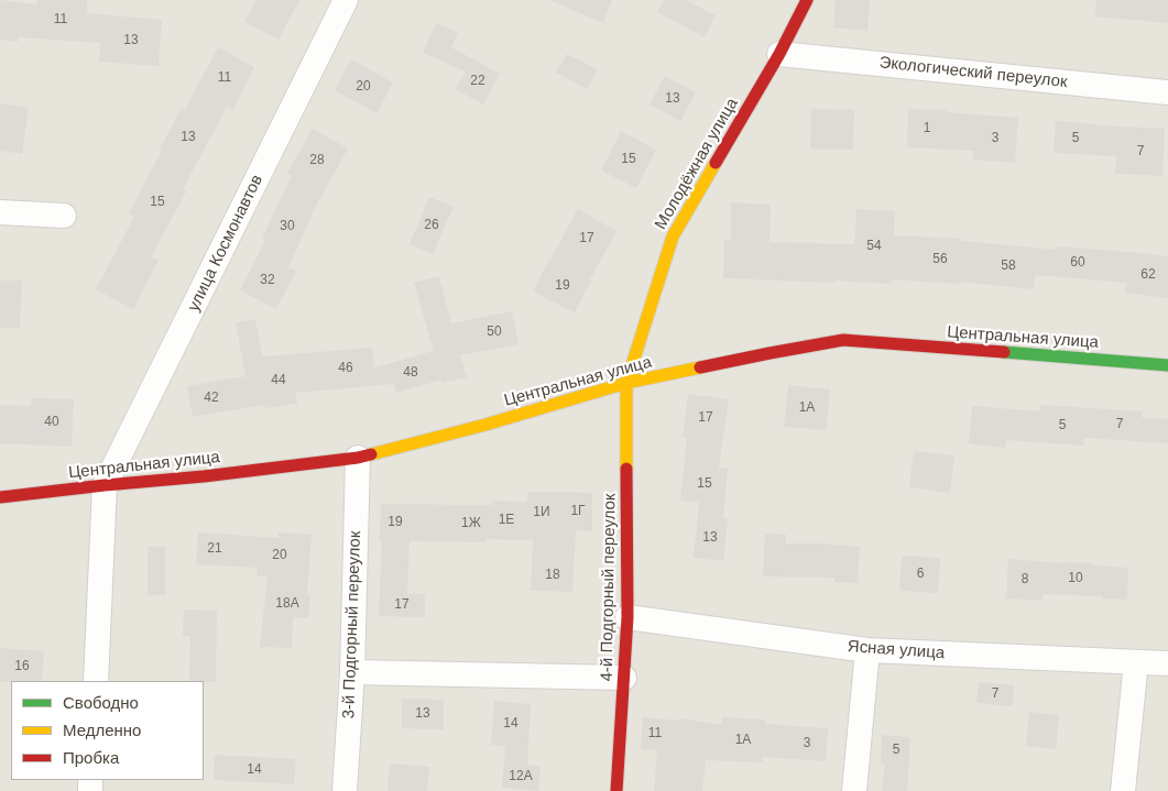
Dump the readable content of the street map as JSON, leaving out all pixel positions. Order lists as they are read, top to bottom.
{
  "streets": {
    "street": [
      "Экологический переулок",
      "Молодёжная улица",
      "улица Космонавтов",
      "Центральная улица",
      "4-й Подгорный переулок",
      "3-й Подгорный переулок",
      "Ясная улица"
    ]
  },
  "crossings": [
    ["Экологический переулок", "Молодёжная улица"],
    ["Молодёжная улица", "Центральная улица"],
    ["Молодёжная улица", "4-й Подгорный переулок"],
    ["улица Космонавтов", "Центральная улица"],
    ["Центральная улица", "4-й Подгорный переулок"],
    ["Центральная улица", "3-й Подгорный переулок"],
    ["4-й Подгорный переулок", "Ясная улица"]
  ],
  "house_numbers": [
    "11",
    "13",
    "11",
    "22",
    "20",
    "13",
    "1",
    "13",
    "3",
    "5",
    "7",
    "15",
    "28",
    "15",
    "26",
    "30",
    "17",
    "54",
    "56",
    "60",
    "58",
    "62",
    "32",
    "19",
    "50",
    "46",
    "48",
    "44",
    "42",
    "1А",
    "17",
    "40",
    "7",
    "5",
    "15",
    "1Г",
    "1И",
    "1Е",
    "19",
    "1Ж",
    "13",
    "21",
    "20",
    "6",
    "18",
    "10",
    "8",
    "18А",
    "17",
    "16",
    "7",
    "13",
    "14",
    "11",
    "1А",
    "3",
    "5",
    "14",
    "12А"
  ],
  "legend": ["Свободно", "Медленно", "Пробка"]
}
